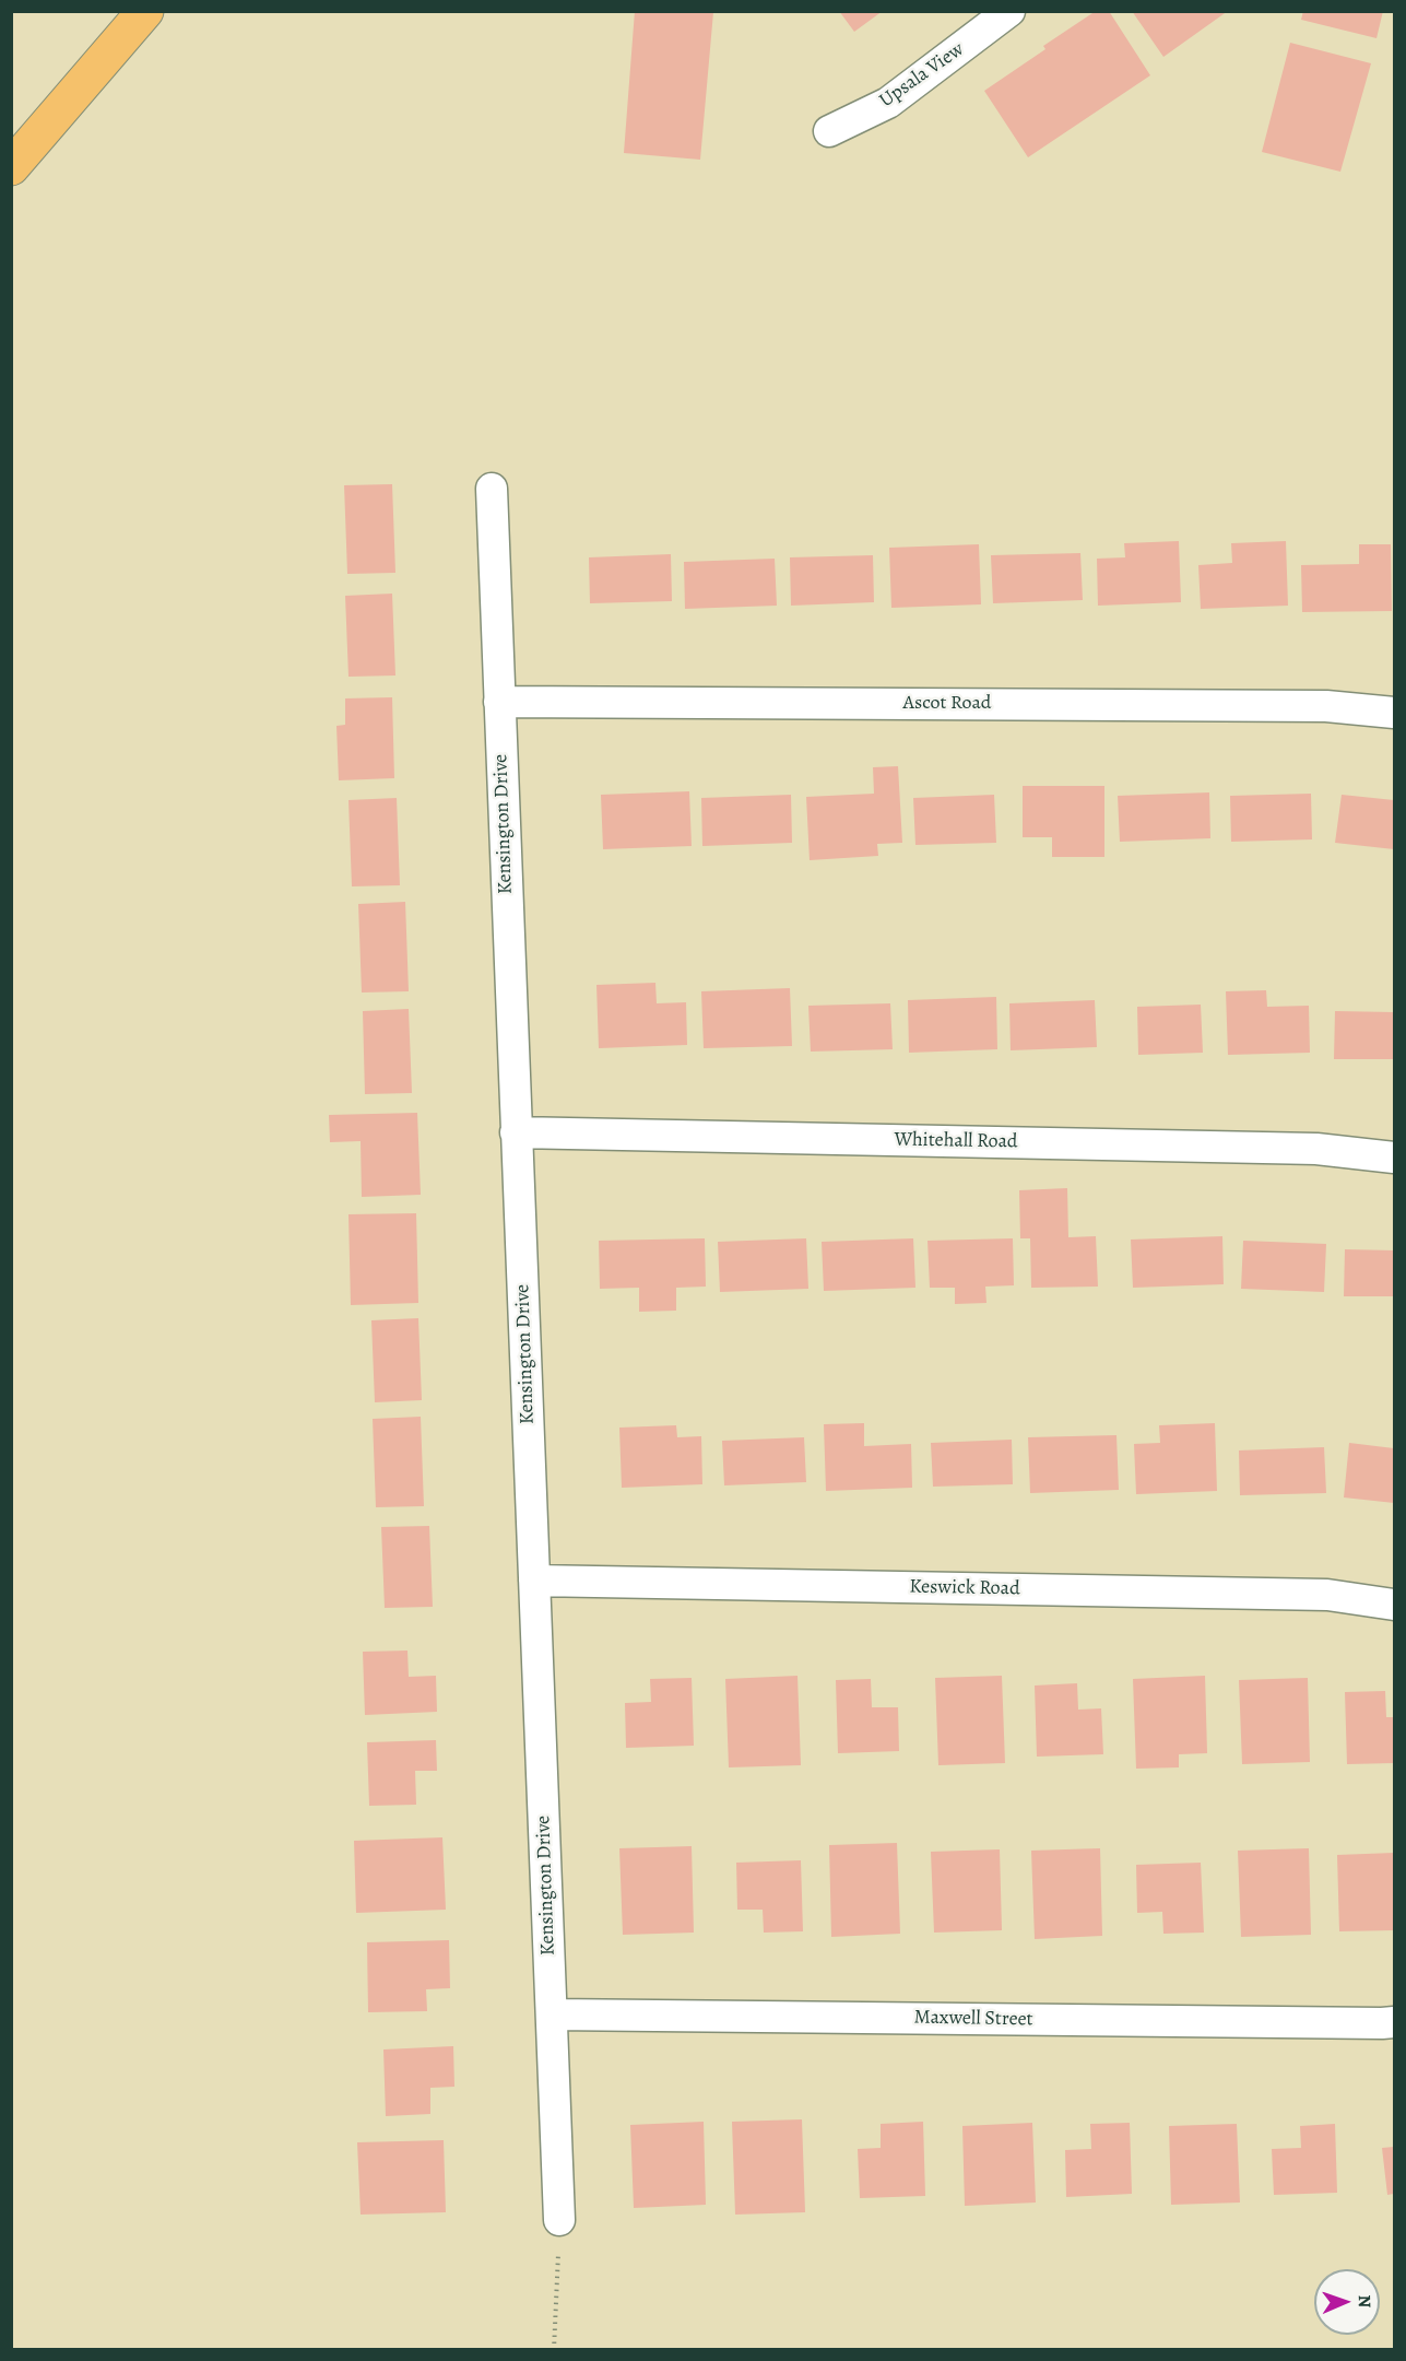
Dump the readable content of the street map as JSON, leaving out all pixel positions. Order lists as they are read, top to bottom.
{
  "streets": {
    "street": [
      "Upsala View",
      "Ascot Road",
      "Kensington Drive",
      "Whitehall Road",
      "Keswick Road",
      "Maxwell Street"
    ]
  },
  "crossings": [
    ["Ascot Road", "Kensington Drive"],
    ["Kensington Drive", "Whitehall Road"],
    ["Kensington Drive", "Keswick Road"],
    ["Kensington Drive", "Maxwell Street"]
  ],
  "north": "right"
}
